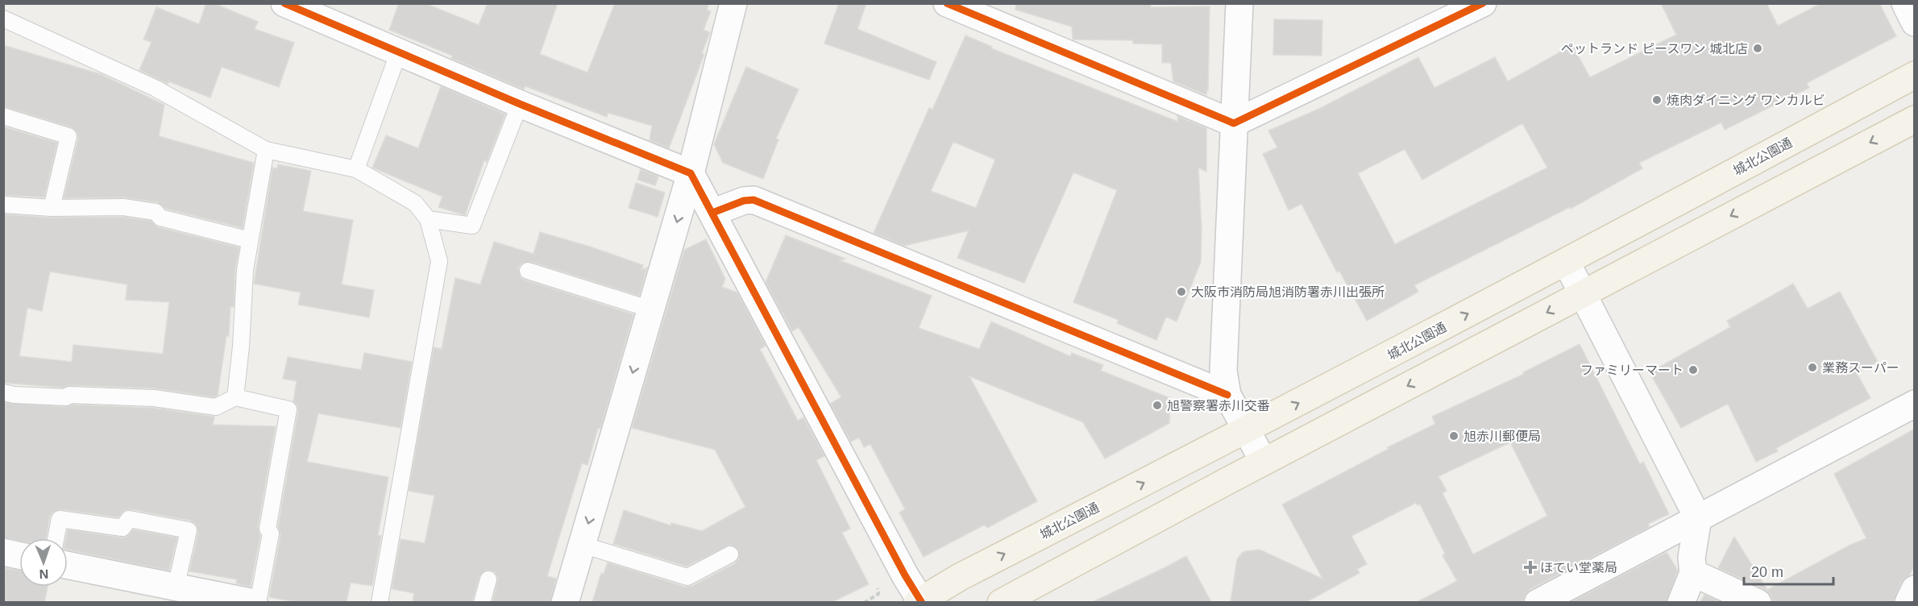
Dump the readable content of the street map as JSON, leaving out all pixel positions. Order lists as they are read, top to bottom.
{
  "streets": {
    "main road": ["城北公園通"]
  },
  "places": {
    "other": [
      "ペットランド ピースワン 城北店",
      "焼肉ダイニング ワンカルビ",
      "大阪市消防局旭消防署赤川出張所",
      "業務スーパー",
      "ファミリーマート",
      "旭警察署赤川交番",
      "旭赤川郵便局"
    ],
    "health": ["ほてい堂薬局"]
  },
  "scale_bar": "20 m",
  "north": "bottom"
}
